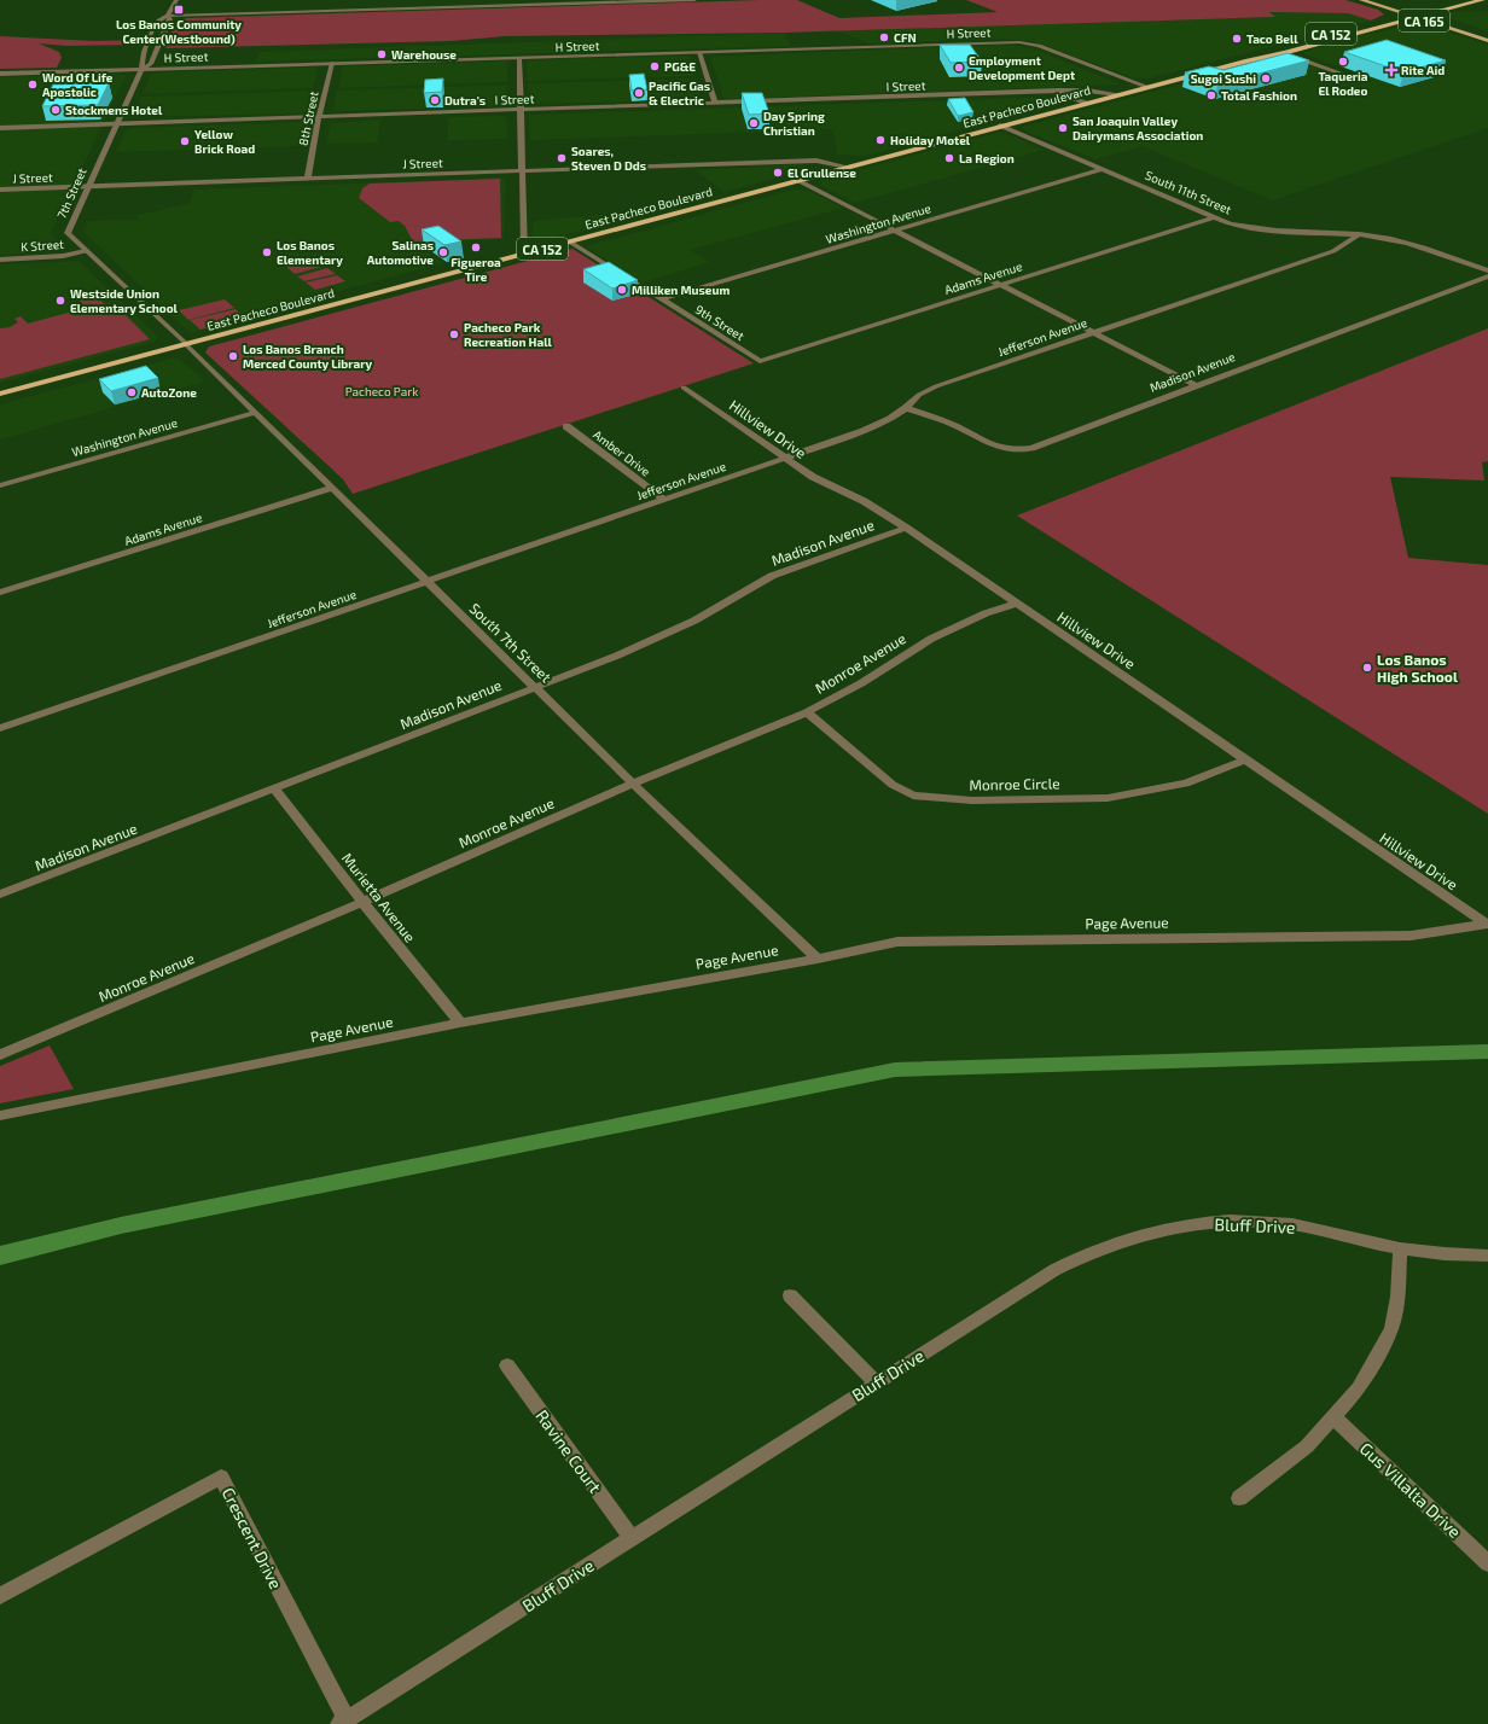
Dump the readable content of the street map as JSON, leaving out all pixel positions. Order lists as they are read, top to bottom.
{
  "streets": {
    "highway": ["CA 152", "East Pacheco Boulevard"],
    "main road": ["CA 165"],
    "street": [
      "H Street",
      "I Street",
      "8th Street",
      "J Street",
      "South 11th Street",
      "7th Street",
      "Washington Avenue",
      "K Street",
      "Adams Avenue",
      "9th Street",
      "Jefferson Avenue",
      "Madison Avenue",
      "Hillview Drive",
      "Amber Drive",
      "South 7th Street",
      "Monroe Avenue",
      "Monroe Circle",
      "Murietta Avenue",
      "Page Avenue",
      "Bluff Drive",
      "Ravine Court",
      "Gus Villalta Drive",
      "Crescent Drive"
    ]
  },
  "crossings": [
    ["CA 165", "East Pacheco Boulevard"],
    ["H Street", "East Pacheco Boulevard"],
    ["H Street", "8th Street"],
    ["H Street", "7th Street"],
    ["I Street", "East Pacheco Boulevard"],
    ["I Street", "8th Street"],
    ["I Street", "7th Street"],
    ["East Pacheco Boulevard", "J Street"],
    ["East Pacheco Boulevard", "South 11th Street"],
    ["East Pacheco Boulevard", "7th Street"],
    ["East Pacheco Boulevard", "9th Street"],
    ["East Pacheco Boulevard", "South 7th Street"],
    ["8th Street", "J Street"],
    ["J Street", "7th Street"],
    ["South 11th Street", "Washington Avenue"],
    ["South 11th Street", "Adams Avenue"],
    ["South 11th Street", "Jefferson Avenue"],
    ["7th Street", "K Street"],
    ["7th Street", "South 7th Street"],
    ["Washington Avenue", "9th Street"],
    ["Washington Avenue", "South 7th Street"],
    ["Adams Avenue", "9th Street"],
    ["Adams Avenue", "South 7th Street"],
    ["Jefferson Avenue", "Madison Avenue"],
    ["Jefferson Avenue", "Hillview Drive"],
    ["Jefferson Avenue", "Amber Drive"],
    ["Jefferson Avenue", "South 7th Street"],
    ["Madison Avenue", "Hillview Drive"],
    ["Madison Avenue", "South 7th Street"],
    ["Madison Avenue", "Murietta Avenue"],
    ["Hillview Drive", "Monroe Avenue"],
    ["Hillview Drive", "Monroe Circle"],
    ["Hillview Drive", "Page Avenue"],
    ["South 7th Street", "Monroe Avenue"],
    ["South 7th Street", "Page Avenue"],
    ["Monroe Avenue", "Monroe Circle"],
    ["Monroe Avenue", "Murietta Avenue"],
    ["Murietta Avenue", "Page Avenue"],
    ["Bluff Drive", "Ravine Court"],
    ["Bluff Drive", "Crescent Drive"]
  ],
  "parks": ["Pacheco Park"],
  "places": {
    "transit": ["Los Banos Community Center(Westbound)"],
    "other": [
      "CFN",
      "Taco Bell",
      "Warehouse",
      "Taqueria El Rodeo",
      "PG&E",
      "Employment Development Dept",
      "Sugoi Sushi",
      "Word Of Life Apostolic",
      "Pacific Gas & Electric",
      "Total Fashion",
      "Dutra's",
      "Stockmens Hotel",
      "Day Spring Christian",
      "San Joaquin Valley Dairymans Association",
      "Holiday Motel",
      "Yellow Brick Road",
      "Soares, Steven D Dds",
      "La Region",
      "El Grullense",
      "Figueroa Tire",
      "Los Banos Elementary",
      "Salinas Automotive",
      "Milliken Museum",
      "Westside Union Elementary School",
      "Pacheco Park Recreation Hall",
      "Los Banos Branch Merced County Library",
      "AutoZone",
      "Los Banos High School"
    ],
    "health": ["Rite Aid"]
  }
}
